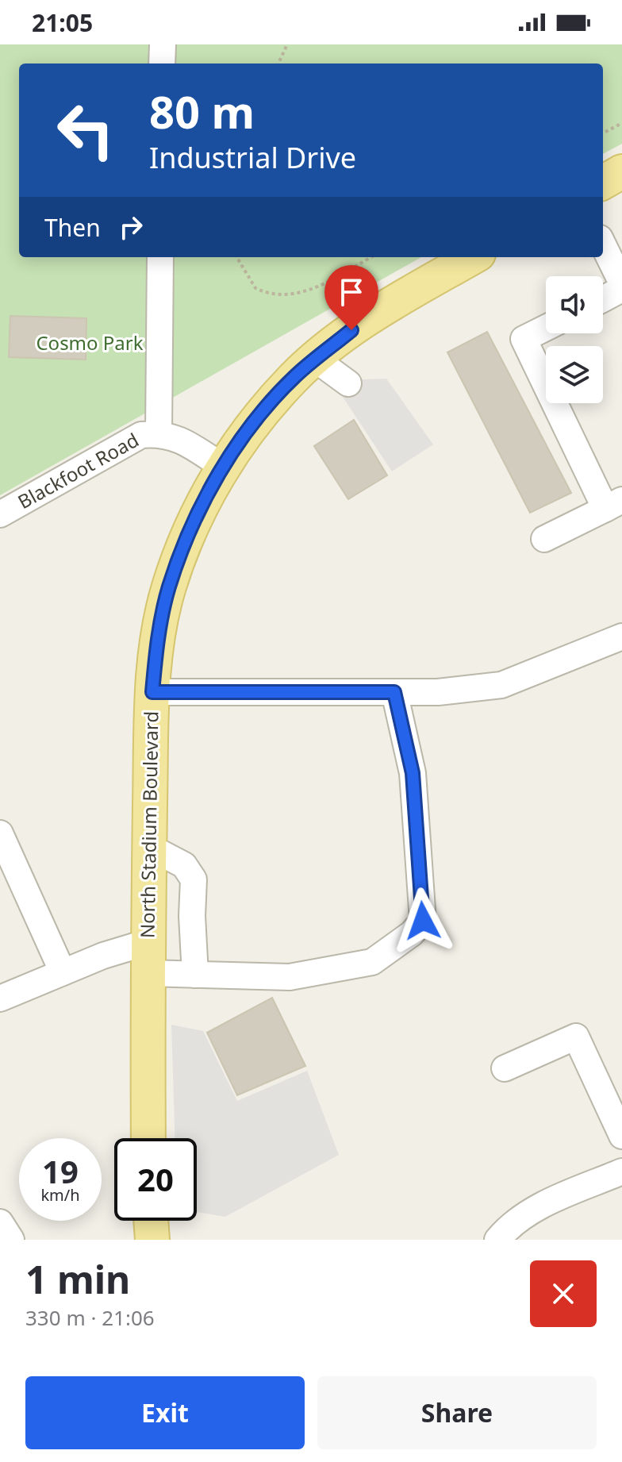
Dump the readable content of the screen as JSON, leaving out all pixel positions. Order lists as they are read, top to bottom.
{
  "streets": {
    "main road": ["North Stadium Boulevard"],
    "street": ["Blackfoot Road"]
  },
  "parks": ["Cosmo Park"],
  "page": {
    "status": "21:05",
    "turn": ["80 m", "Industrial Drive"],
    "then": "Then",
    "speed": "19 km/h",
    "limit": "20",
    "heading": ["1 min", "330 m · 21:06"],
    "buttons": ["Exit", "Share"]
  }
}
